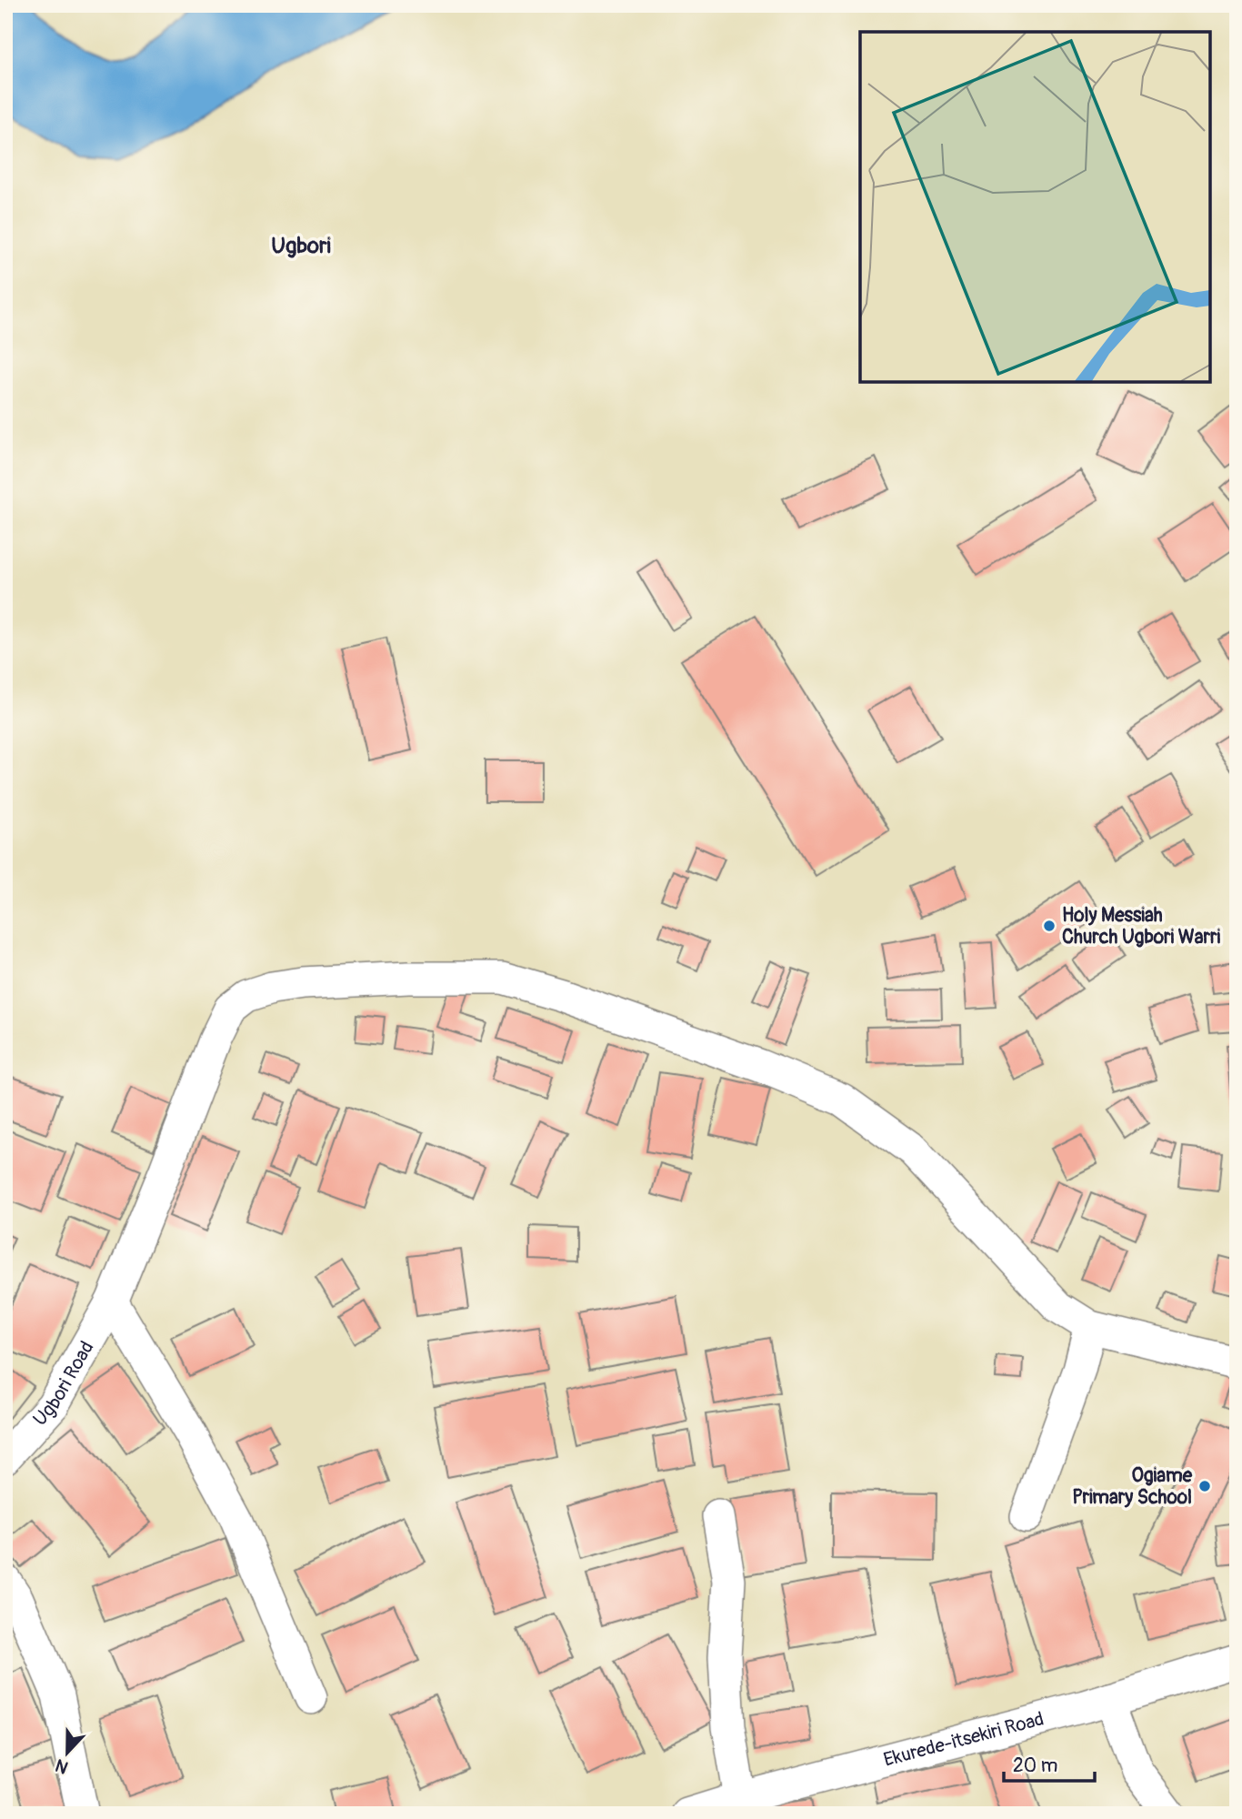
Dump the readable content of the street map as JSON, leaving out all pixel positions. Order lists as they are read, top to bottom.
{
  "streets": {
    "street": ["Ugbori Road", "Ekurede-itsekiri Road"]
  },
  "districts": ["Ugbori"],
  "places": ["Holy Messiah Church Ugbori Warri", "Ogiame Primary School"],
  "scale_bar": "20 m",
  "north": "bottom"
}
